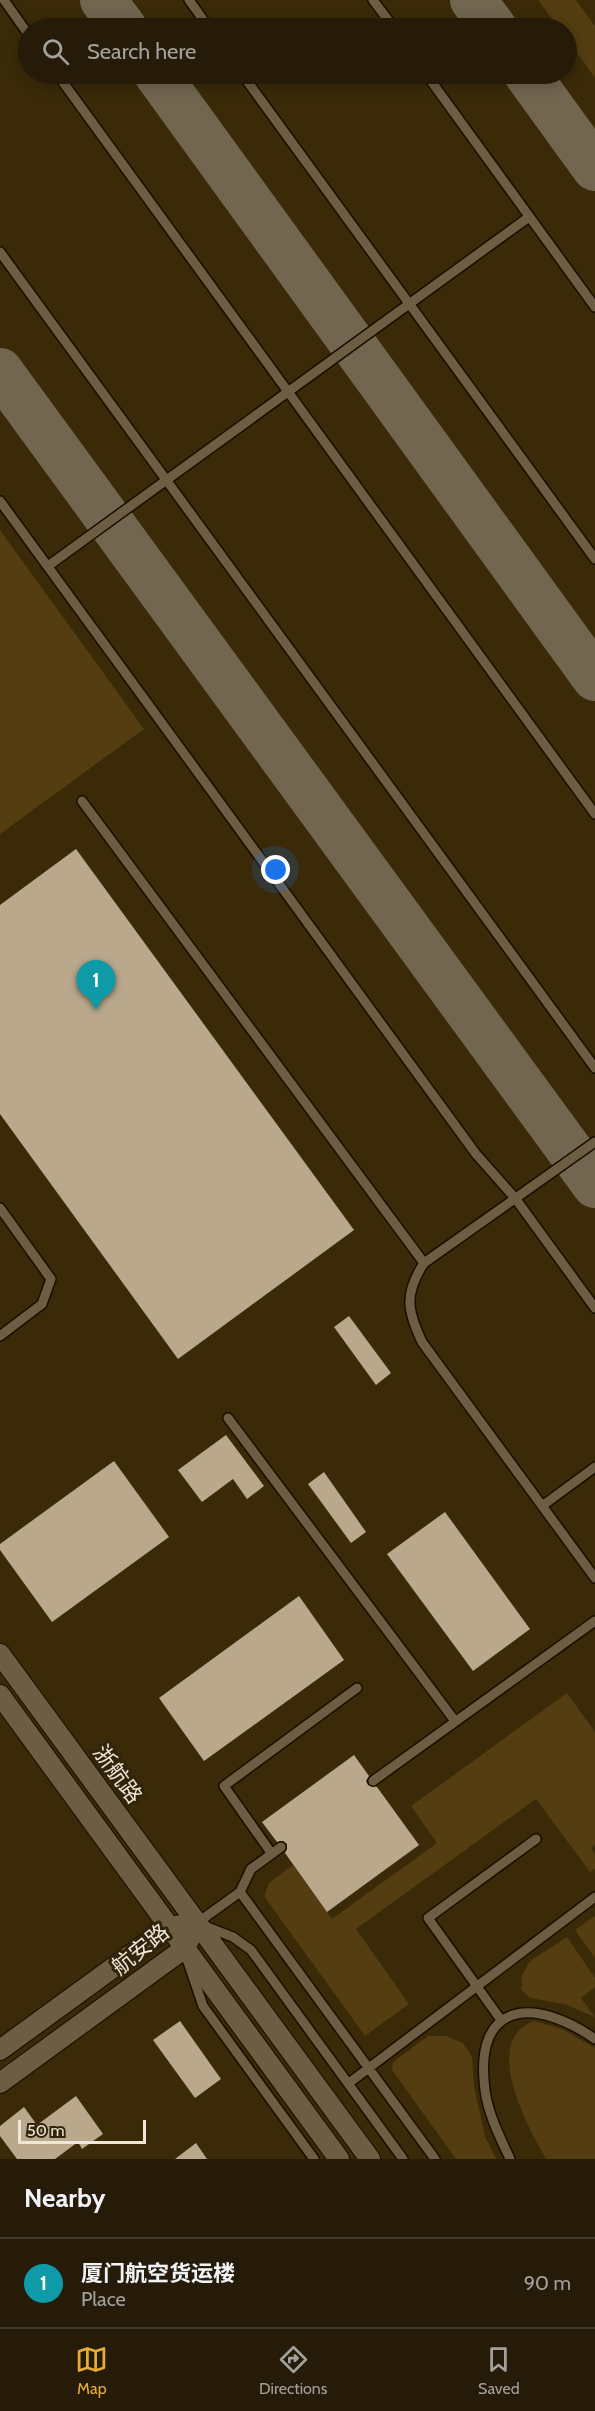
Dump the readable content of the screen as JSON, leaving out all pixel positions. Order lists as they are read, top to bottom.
{
  "streets": {
    "street": ["浙航路", "航安路"]
  },
  "crossings": [
    ["浙航路", "航安路"]
  ],
  "scale_bar": "50 m",
  "page": {
    "search": "Search here",
    "pins": "1",
    "scale": "50 m",
    "heading": "Nearby",
    "list": [
      {
        "mark": "1",
        "name": "厦门航空货运楼",
        "note": "Place",
        "value": "90 m"
      }
    ],
    "nav": ["Map", "Directions", "Saved"]
  }
}
